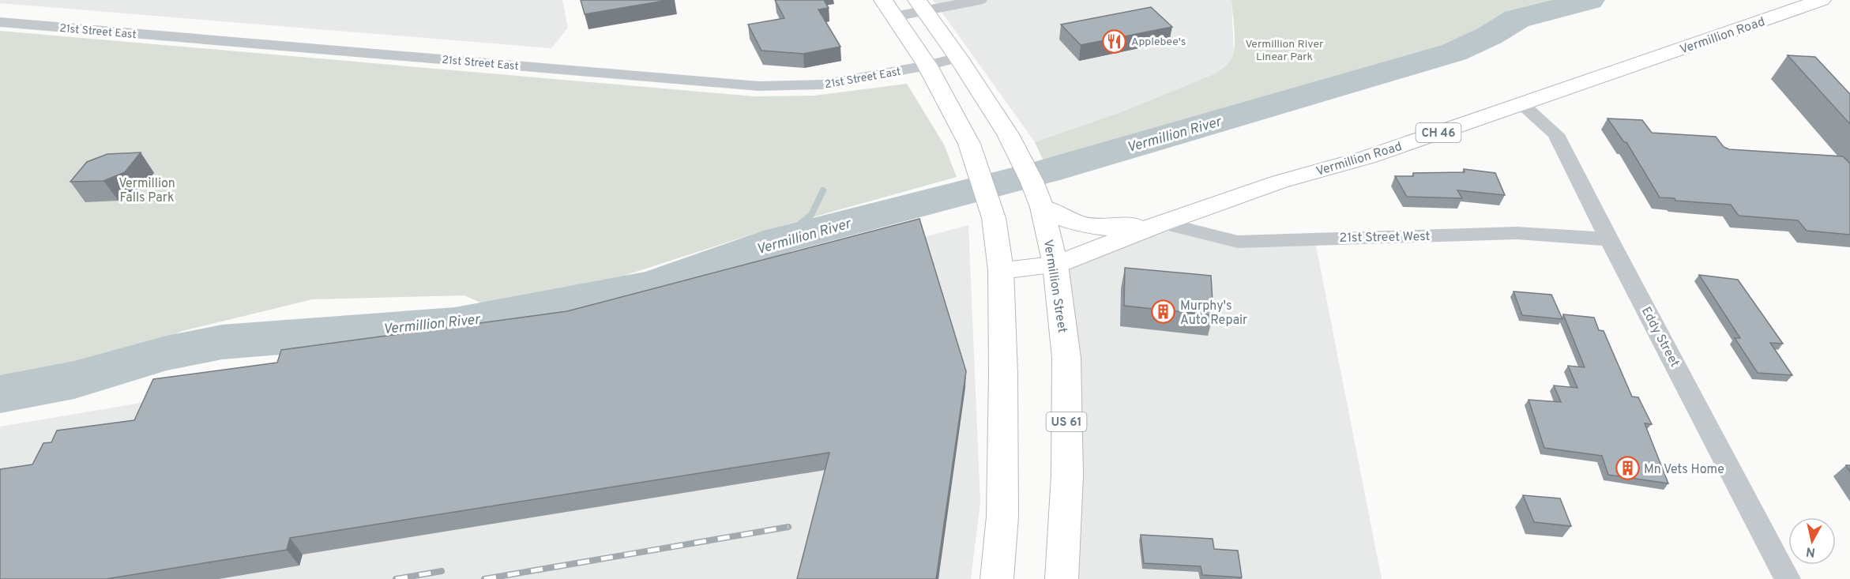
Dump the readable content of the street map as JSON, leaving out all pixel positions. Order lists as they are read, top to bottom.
{
  "streets": {
    "main road": [
      "Vermillion Road",
      "CH 46",
      "Vermillion Street",
      "US 61"
    ],
    "street": ["21st Street East", "21st Street West", "Eddy Street"]
  },
  "crossings": [
    ["21st Street East", "Vermillion Street"],
    ["Vermillion Road", "21st Street West"],
    ["Vermillion Road", "Vermillion Street"],
    ["Vermillion Road", "Eddy Street"],
    ["21st Street West", "Eddy Street"]
  ],
  "water": ["Vermillion River"],
  "parks": ["Vermillion River Linear Park", "Vermillion Falls Park"],
  "places": {
    "restaurant": ["Applebee's"],
    "building": ["Murphy's Auto Repair", "Mn Vets Home"]
  },
  "north": "bottom"
}
